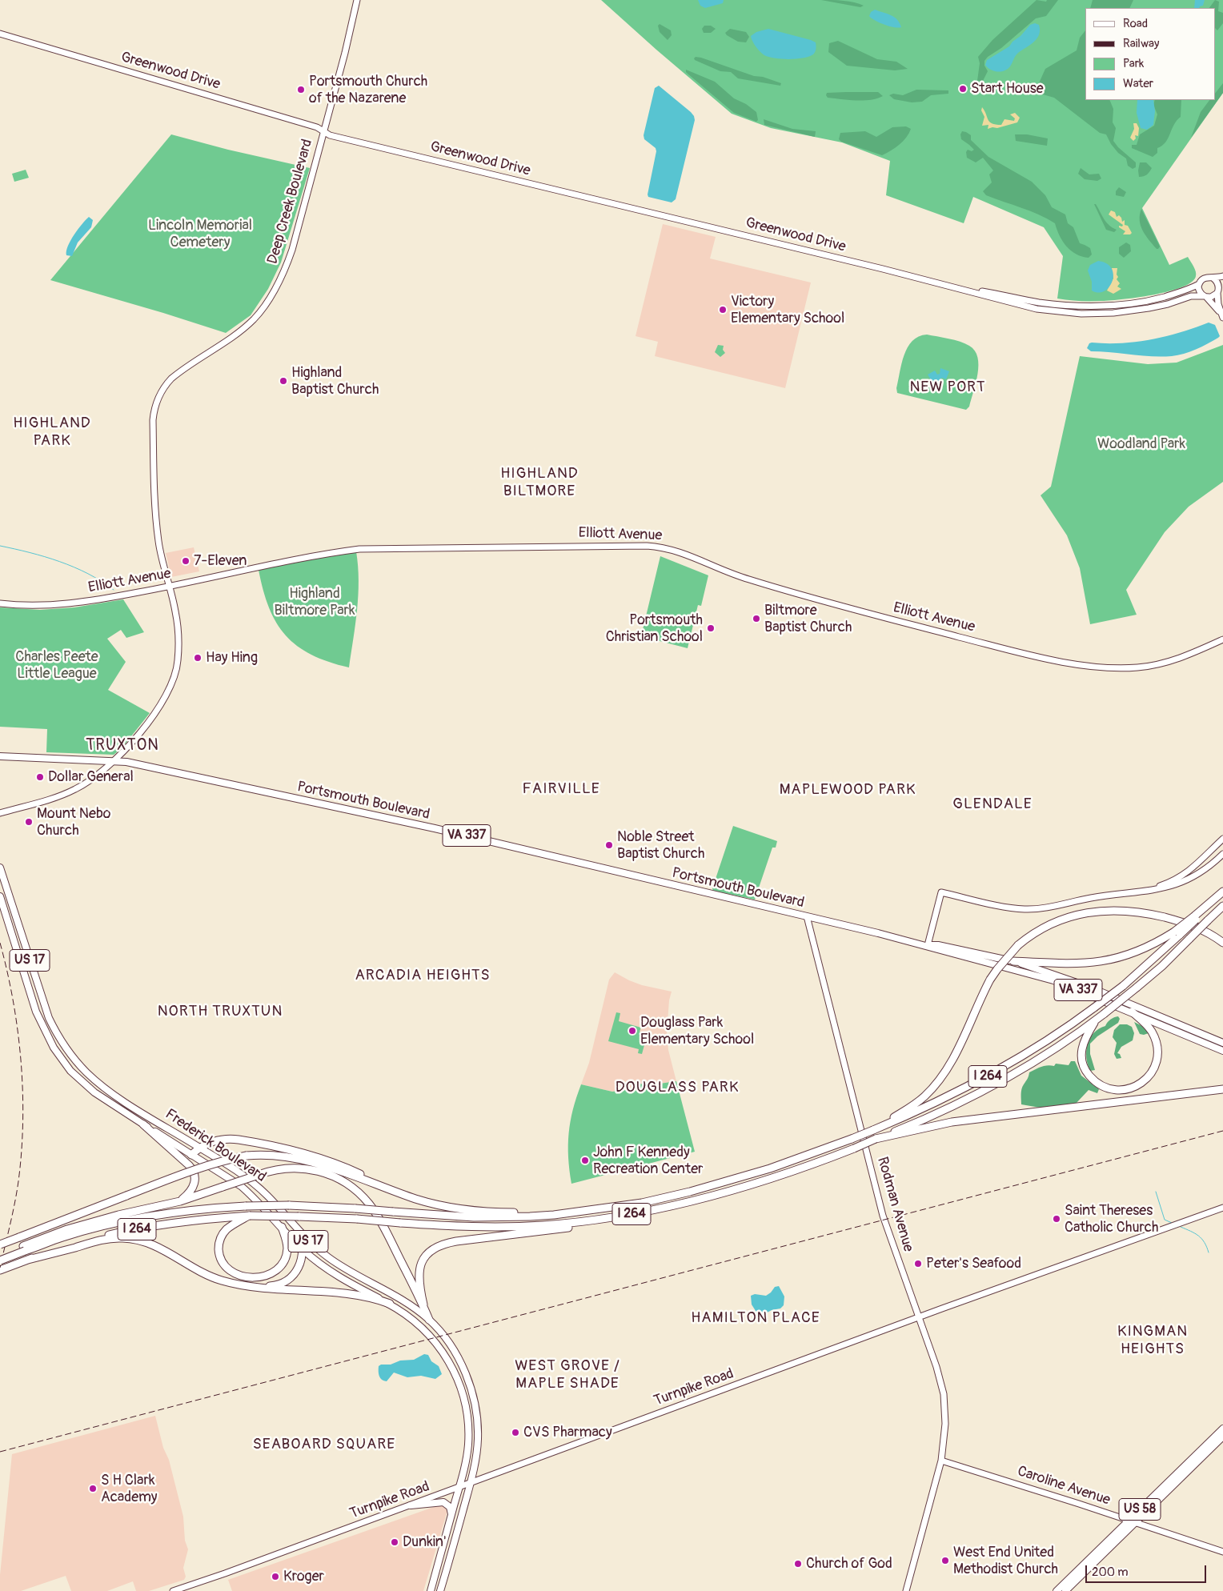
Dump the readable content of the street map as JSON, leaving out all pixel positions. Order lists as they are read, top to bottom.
{
  "streets": {
    "highway": ["I 264"],
    "main road": [
      "Portsmouth Boulevard",
      "VA 337",
      "US 17",
      "Frederick Boulevard",
      "US 58"
    ],
    "street": [
      "Greenwood Drive",
      "Deep Creek Boulevard",
      "Elliott Avenue",
      "Rodman Avenue",
      "Turnpike Road",
      "Caroline Avenue"
    ]
  },
  "crossings": [
    ["Greenwood Drive", "Deep Creek Boulevard"],
    ["Deep Creek Boulevard", "Elliott Avenue"],
    ["Deep Creek Boulevard", "Portsmouth Boulevard"],
    ["Portsmouth Boulevard", "Rodman Avenue"],
    ["Frederick Boulevard", "Turnpike Road"],
    ["Rodman Avenue", "Turnpike Road"],
    ["Rodman Avenue", "Caroline Avenue"],
    ["Caroline Avenue", "US 58"]
  ],
  "districts": [
    "NEW PORT",
    "HIGHLAND PARK",
    "HIGHLAND BILTMORE",
    "TRUXTON",
    "FAIRVILLE",
    "MAPLEWOOD PARK",
    "GLENDALE",
    "ARCADIA HEIGHTS",
    "NORTH TRUXTUN",
    "DOUGLASS PARK",
    "HAMILTON PLACE",
    "KINGMAN HEIGHTS",
    "WEST GROVE / MAPLE SHADE",
    "SEABOARD SQUARE"
  ],
  "parks": [
    "Lincoln Memorial Cemetery",
    "Woodland Park",
    "Highland Biltmore Park",
    "Charles Peete Little League"
  ],
  "places": [
    "Start House",
    "Portsmouth Church of the Nazarene",
    "Victory Elementary School",
    "Highland Baptist Church",
    "7-Eleven",
    "Biltmore Baptist Church",
    "Portsmouth Christian School",
    "Hay Hing",
    "Dollar General",
    "Mount Nebo Church",
    "Noble Street Baptist Church",
    "Douglass Park Elementary School",
    "John F Kennedy Recreation Center",
    "Saint Thereses Catholic Church",
    "Peter's Seafood",
    "CVS Pharmacy",
    "S H Clark Academy",
    "Dunkin'",
    "West End United Methodist Church",
    "Church of God",
    "Kroger"
  ],
  "legend": [
    "Road",
    "Railway",
    "Park",
    "Water"
  ],
  "scale_bar": "200 m"
}
